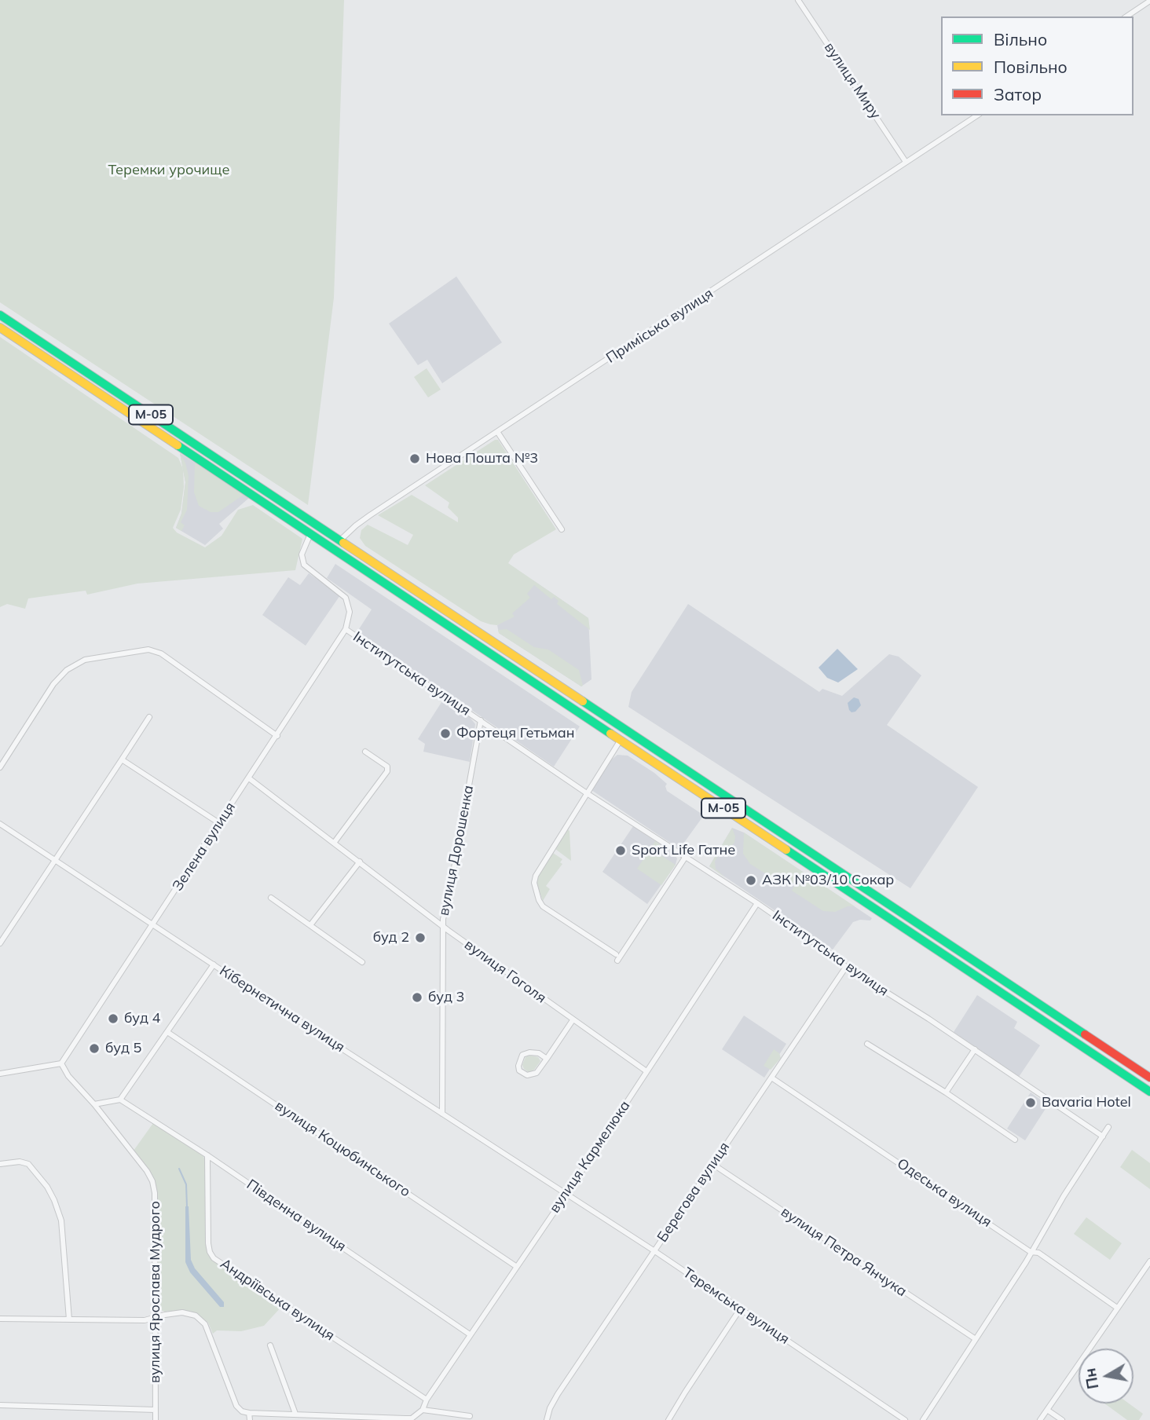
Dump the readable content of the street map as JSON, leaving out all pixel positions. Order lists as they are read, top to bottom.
{
  "streets": {
    "highway": ["М-05"],
    "street": [
      "вулиця Миру",
      "Приміська вулиця",
      "Інститутська вулиця",
      "Зелена вулиця",
      "вулиця Дорошенка",
      "вулиця Гоголя",
      "Кібернетична вулиця",
      "вулиця Коцюбинського",
      "вулиця Кармелюка",
      "Берегова вулиця",
      "Одеська вулиця",
      "Південна вулиця",
      "вулиця Петра Янчука",
      "вулиця Ярослава Мудрого",
      "Андріївська вулиця",
      "Теремська вулиця"
    ]
  },
  "crossings": [
    ["вулиця Миру", "Приміська вулиця"],
    ["Приміська вулиця", "М-05"],
    ["Інститутська вулиця", "Зелена вулиця"],
    ["Інститутська вулиця", "вулиця Дорошенка"],
    ["Інститутська вулиця", "вулиця Кармелюка"],
    ["Інститутська вулиця", "Берегова вулиця"],
    ["Зелена вулиця", "вулиця Гоголя"],
    ["Зелена вулиця", "Кібернетична вулиця"],
    ["Зелена вулиця", "вулиця Ярослава Мудрого"],
    ["вулиця Дорошенка", "вулиця Гоголя"],
    ["вулиця Дорошенка", "Кібернетична вулиця"],
    ["вулиця Гоголя", "вулиця Кармелюка"],
    ["Кібернетична вулиця", "вулиця Кармелюка"],
    ["Кібернетична вулиця", "Теремська вулиця"],
    ["вулиця Коцюбинського", "вулиця Кармелюка"],
    ["вулиця Кармелюка", "Південна вулиця"],
    ["вулиця Кармелюка", "Андріївська вулиця"],
    ["вулиця Кармелюка", "Теремська вулиця"],
    ["Берегова вулиця", "Одеська вулиця"],
    ["Берегова вулиця", "вулиця Петра Янчука"],
    ["Берегова вулиця", "Теремська вулиця"],
    ["Південна вулиця", "Андріївська вулиця"]
  ],
  "parks": ["Теремки урочище"],
  "places": [
    "Нова Пошта №3",
    "Фортеця Гетьман",
    "Sport Life Гатне",
    "АЗК №03/10 Сокар",
    "буд 2",
    "буд 3",
    "буд 4",
    "буд 5",
    "Bavaria Hotel"
  ],
  "legend": ["Вільно", "Повільно", "Затор"],
  "north": "left"
}
